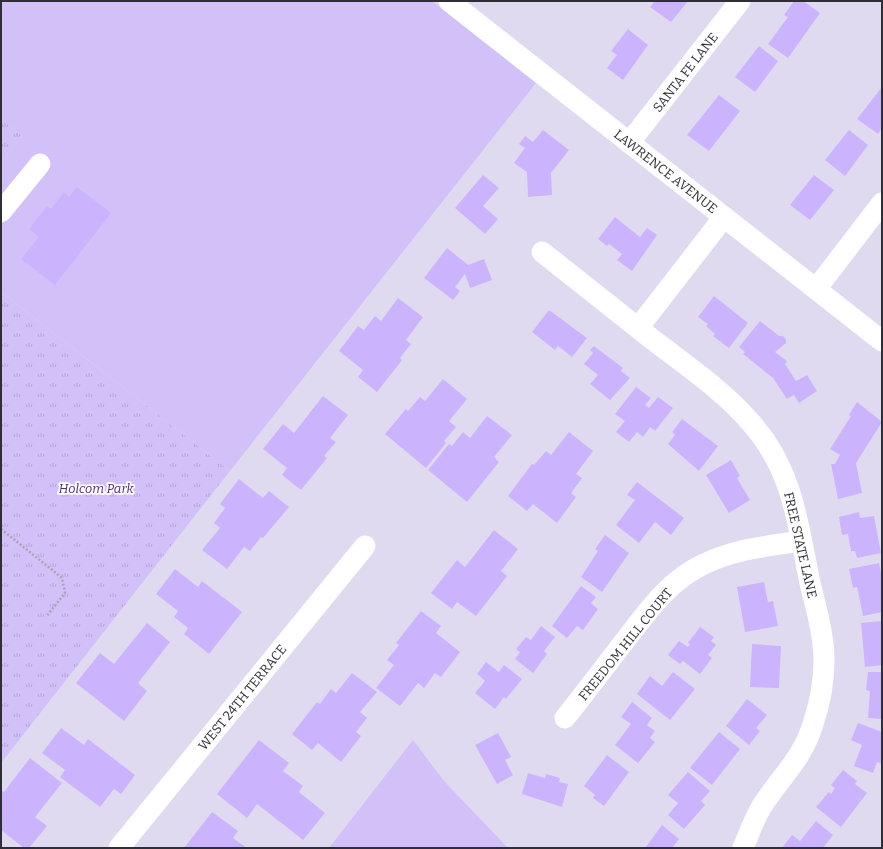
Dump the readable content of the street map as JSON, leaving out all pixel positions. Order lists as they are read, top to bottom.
{
  "streets": {
    "street": [
      "SANTA FE LANE",
      "LAWRENCE AVENUE",
      "FREE STATE LANE",
      "FREEDOM HILL COURT",
      "WEST 24TH TERRACE"
    ]
  },
  "crossings": [
    ["SANTA FE LANE", "LAWRENCE AVENUE"],
    ["FREE STATE LANE", "FREEDOM HILL COURT"]
  ],
  "parks": ["Holcom Park"]
}
